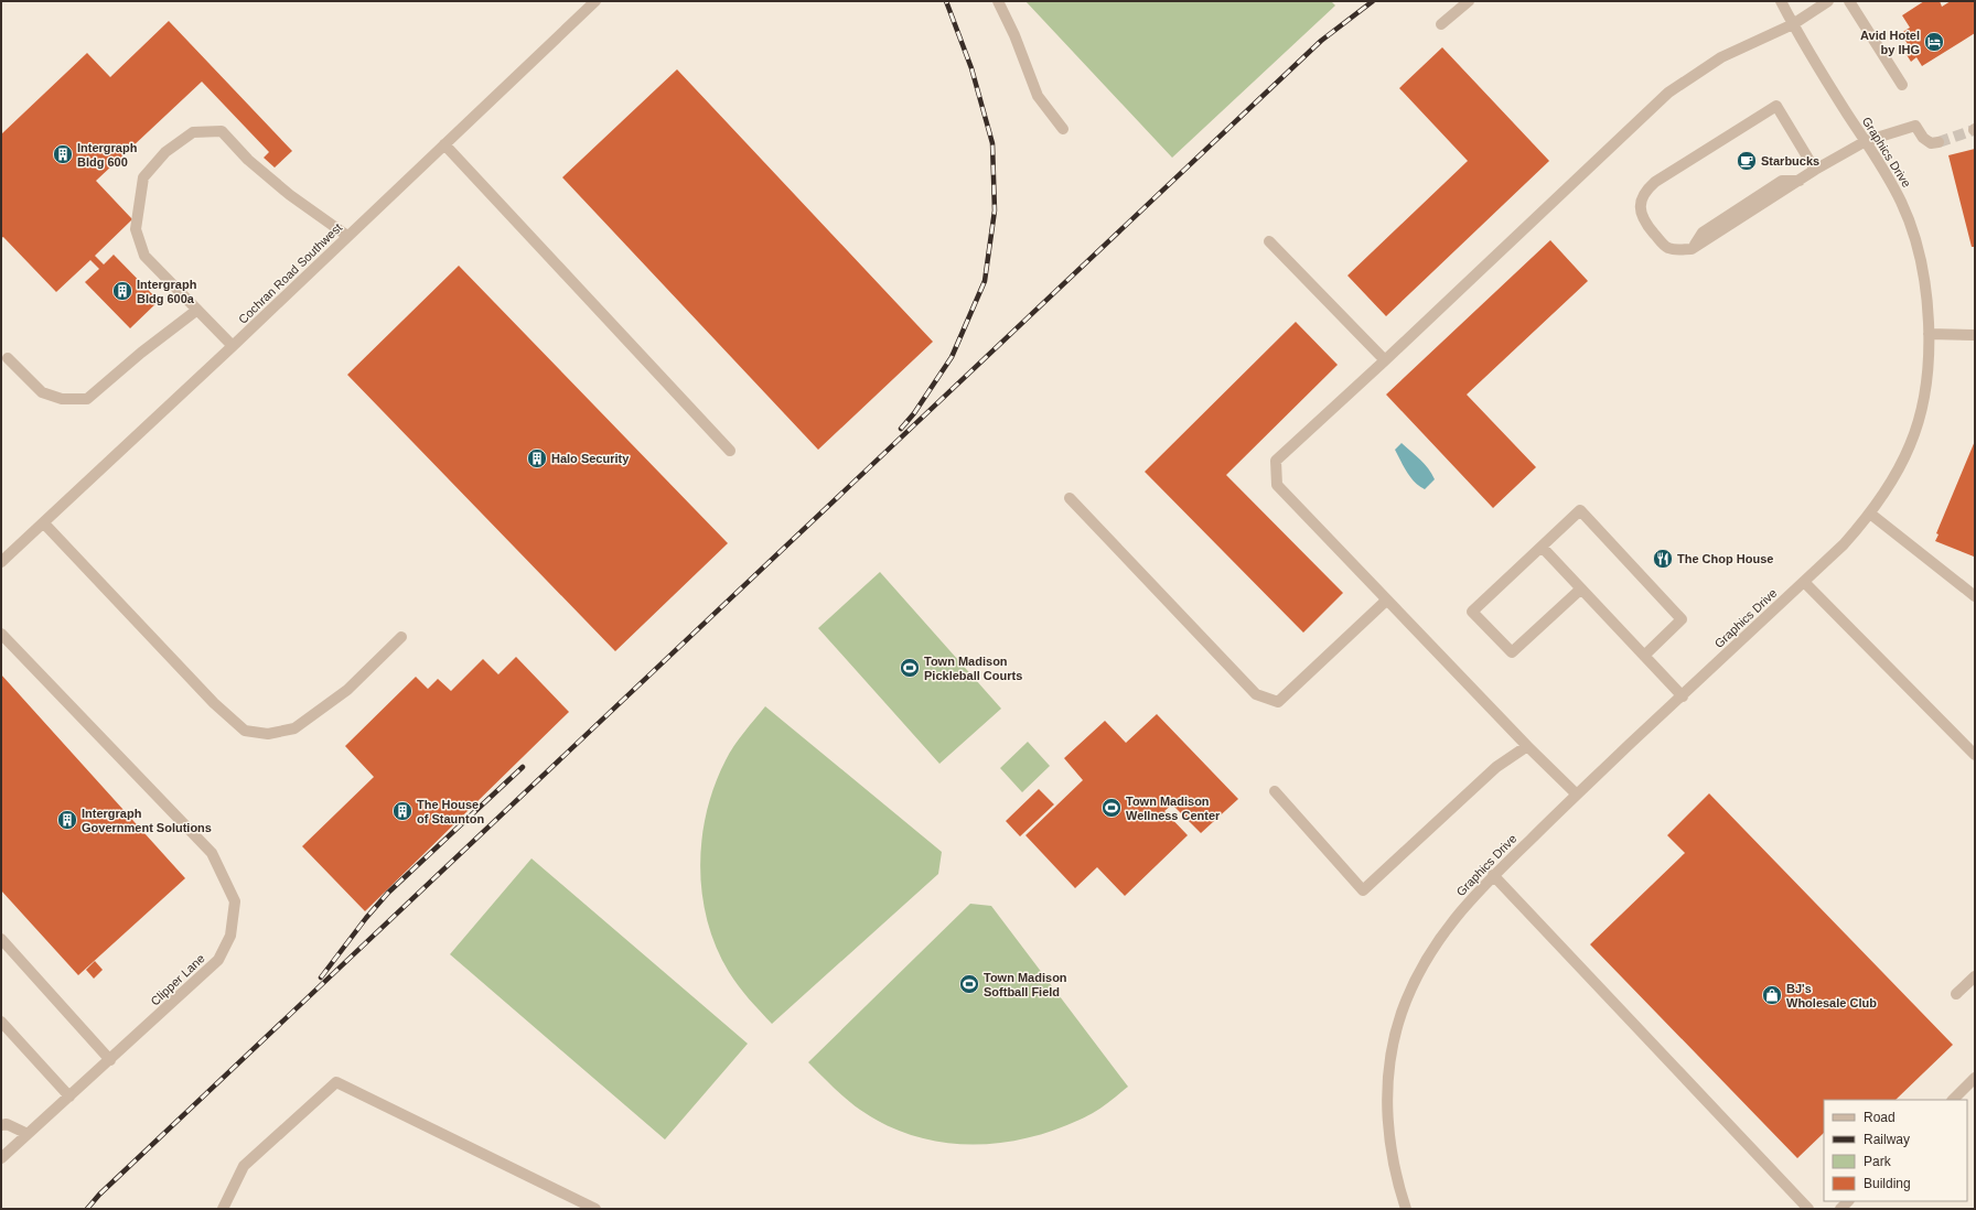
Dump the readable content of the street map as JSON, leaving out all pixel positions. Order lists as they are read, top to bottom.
{
  "streets": {
    "street": ["Graphics Drive", "Cochran Road Southwest", "Clipper Lane"]
  },
  "places": {
    "hotel": ["Avid Hotel by IHG"],
    "building": [
      "Intergraph Bldg 600",
      "Intergraph Bldg 600a",
      "Halo Security",
      "The House of Staunton",
      "Intergraph Government Solutions"
    ],
    "cafe": ["Starbucks"],
    "restaurant": ["The Chop House"],
    "sports": ["Town Madison Pickleball Courts", "Town Madison Wellness Center", "Town Madison Softball Field"],
    "shop": ["BJ's Wholesale Club"]
  },
  "legend": [
    "Road",
    "Railway",
    "Park",
    "Building"
  ]
}
